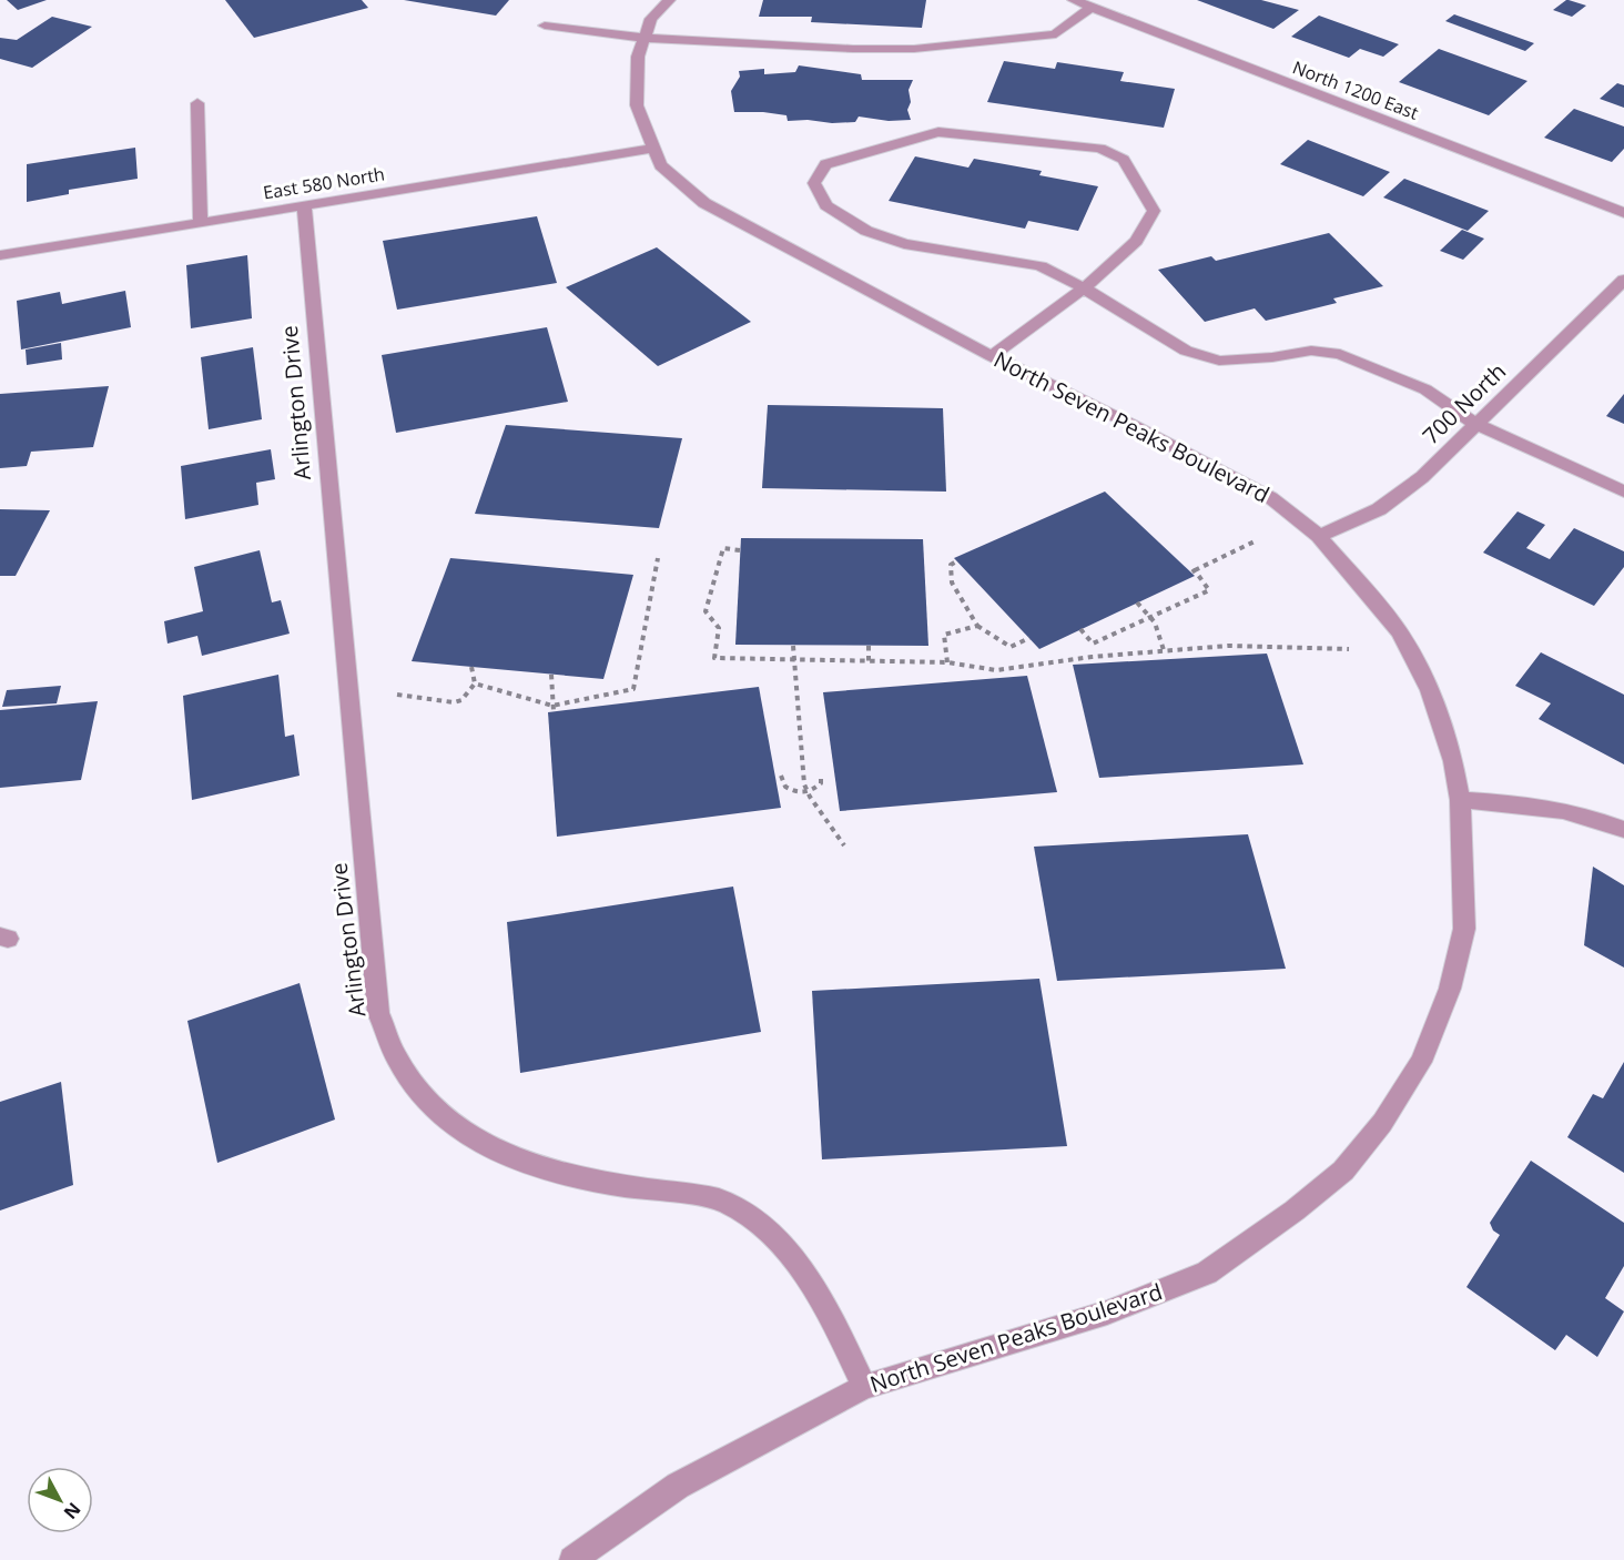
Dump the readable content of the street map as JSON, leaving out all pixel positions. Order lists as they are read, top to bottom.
{
  "streets": {
    "street": [
      "North 1200 East",
      "East 580 North",
      "Arlington Drive",
      "700 North",
      "North Seven Peaks Boulevard"
    ]
  },
  "crossings": [
    ["East 580 North", "Arlington Drive"],
    ["East 580 North", "North Seven Peaks Boulevard"],
    ["Arlington Drive", "North Seven Peaks Boulevard"],
    ["700 North", "North Seven Peaks Boulevard"]
  ],
  "north": "bottom right"
}
